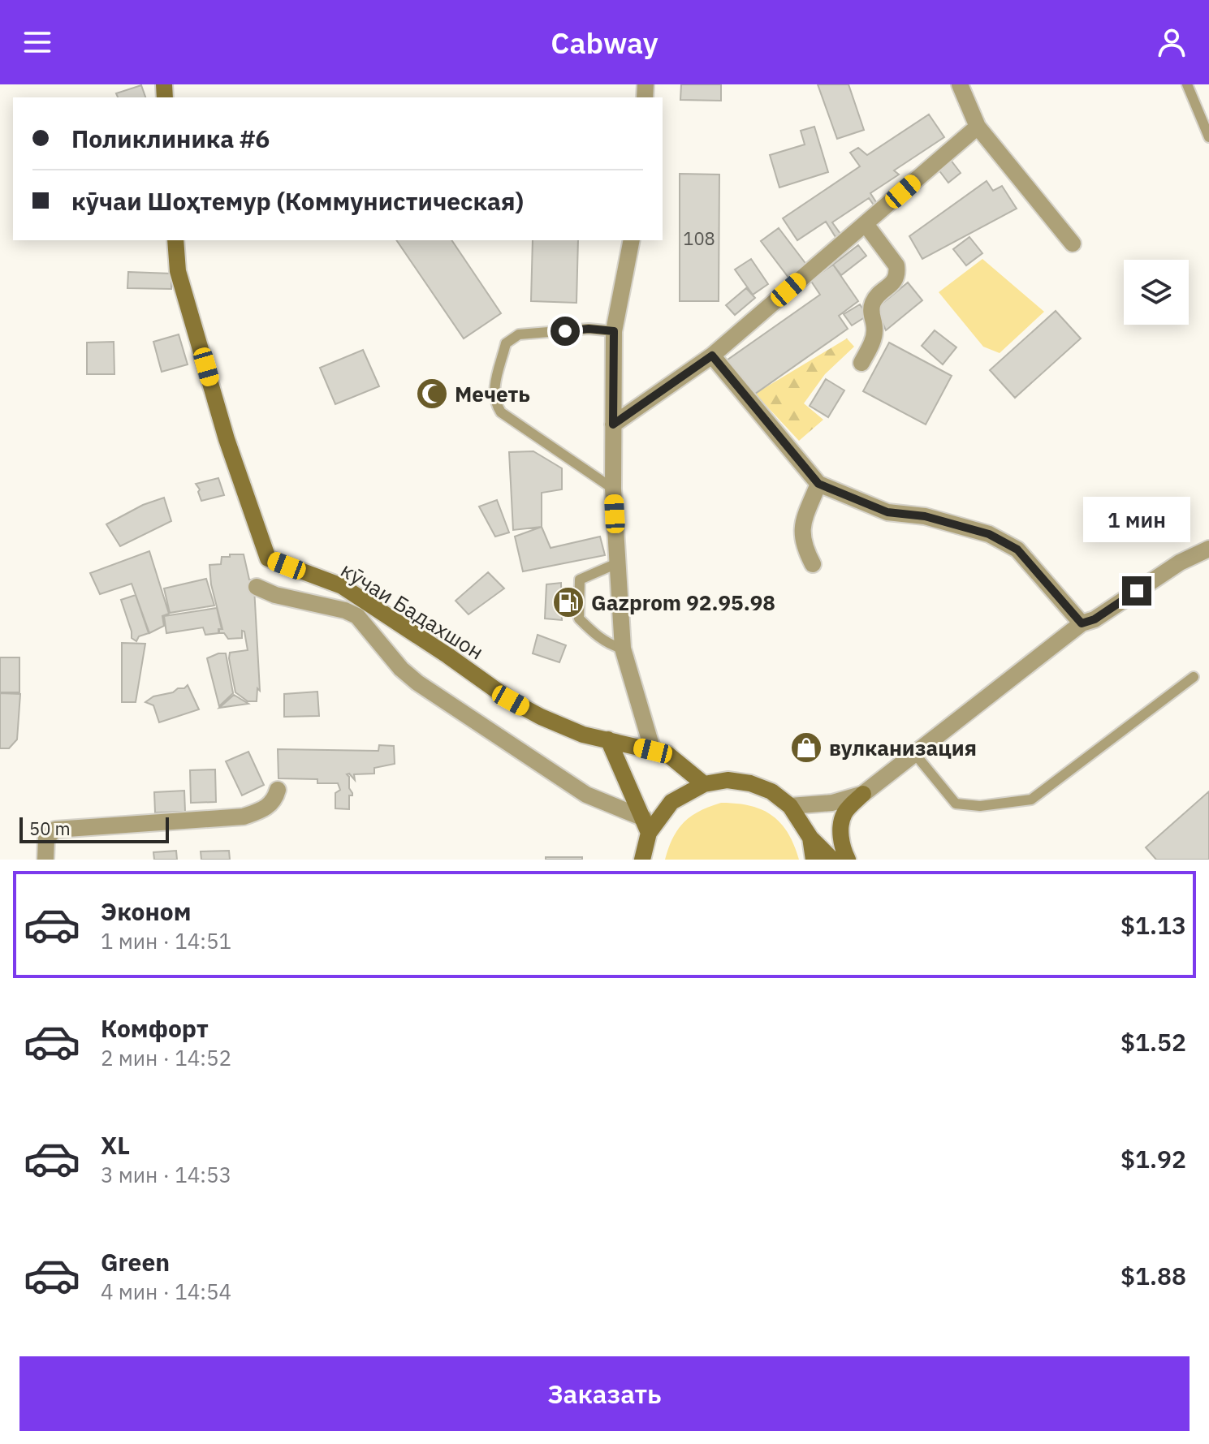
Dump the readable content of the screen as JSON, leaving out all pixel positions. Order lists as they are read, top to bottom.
{
  "streets": {
    "main road": ["кӯчаи Бадахшон"]
  },
  "places": {
    "mosque": ["Мечеть"],
    "fuel station": ["Gazprom 92.95.98"],
    "shop": ["вулканизация"]
  },
  "house_numbers": ["108"],
  "scale_bar": "50 m",
  "page": {
    "header": "Cabway",
    "banner": ["Поликлиника #6", "кӯчаи Шоҳтемур (Коммунистическая)"],
    "bubble": "1 мин",
    "scale": "50 m",
    "list": [
      {
        "name": "Эконом",
        "note": "1 мин · 14:51",
        "value": "$1.13"
      },
      {
        "name": "Комфорт",
        "note": "2 мин · 14:52",
        "value": "$1.52"
      },
      {
        "name": "XL",
        "note": "3 мин · 14:53",
        "value": "$1.92"
      },
      {
        "name": "Green",
        "note": "4 мин · 14:54",
        "value": "$1.88"
      }
    ],
    "buttons": "Заказать"
  }
}
